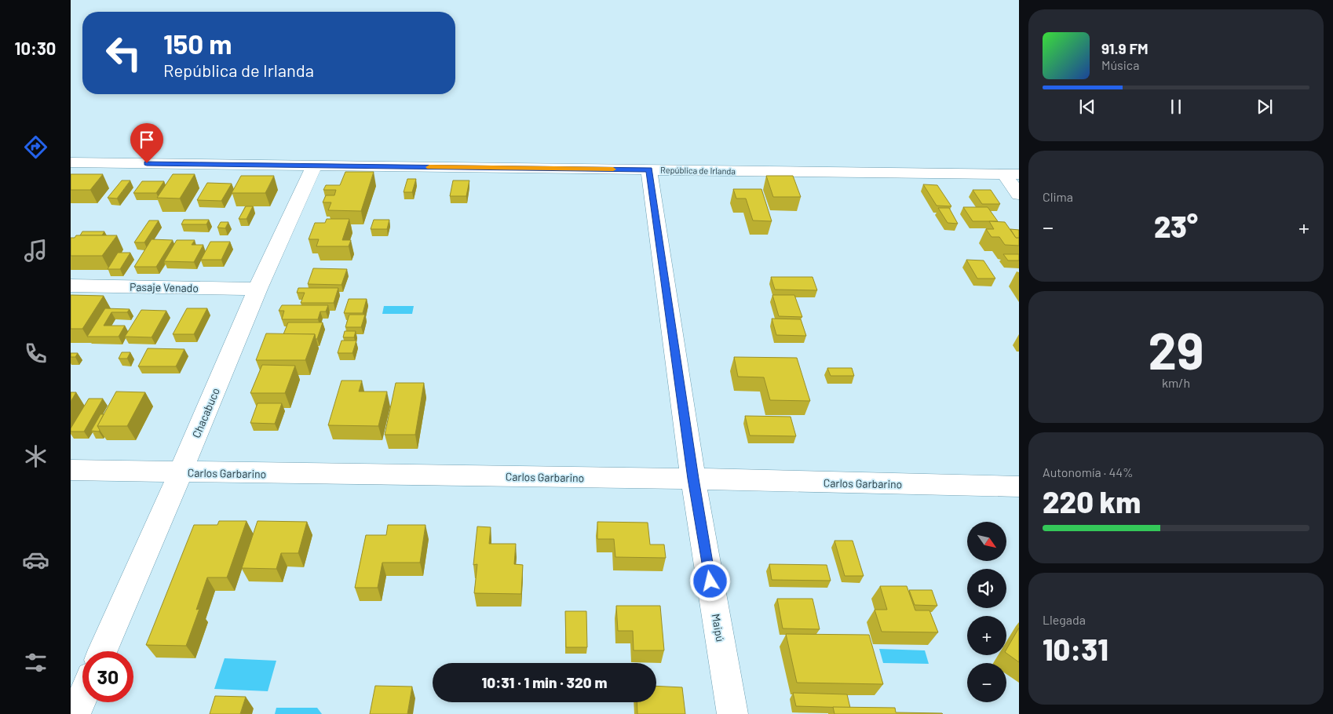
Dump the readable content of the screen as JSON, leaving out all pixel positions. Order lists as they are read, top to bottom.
{
  "streets": {
    "street": [
      "República de Irlanda",
      "Pasaje Venado",
      "Chacabuco",
      "Carlos Garbarino",
      "Maipú"
    ]
  },
  "crossings": [
    ["República de Irlanda", "Chacabuco"],
    ["República de Irlanda", "Maipú"],
    ["Pasaje Venado", "Chacabuco"],
    ["Chacabuco", "Carlos Garbarino"],
    ["Carlos Garbarino", "Maipú"]
  ],
  "north": "bottom right",
  "page": {
    "tabs": "10:30",
    "turn": ["150 m", "República de Irlanda"],
    "song": ["91.9 FM", "Música"],
    "tile": [
      "Clima",
      ["29", "km/h"],
      ["Autonomía · 44%", "220 km"],
      ["Llegada", "10:31"]
    ],
    "heat": ["−", "23°", "+"],
    "map_buttons": ["+", "−"],
    "limit": "30",
    "trip": "10:31 · 1 min · 320 m"
  }
}
